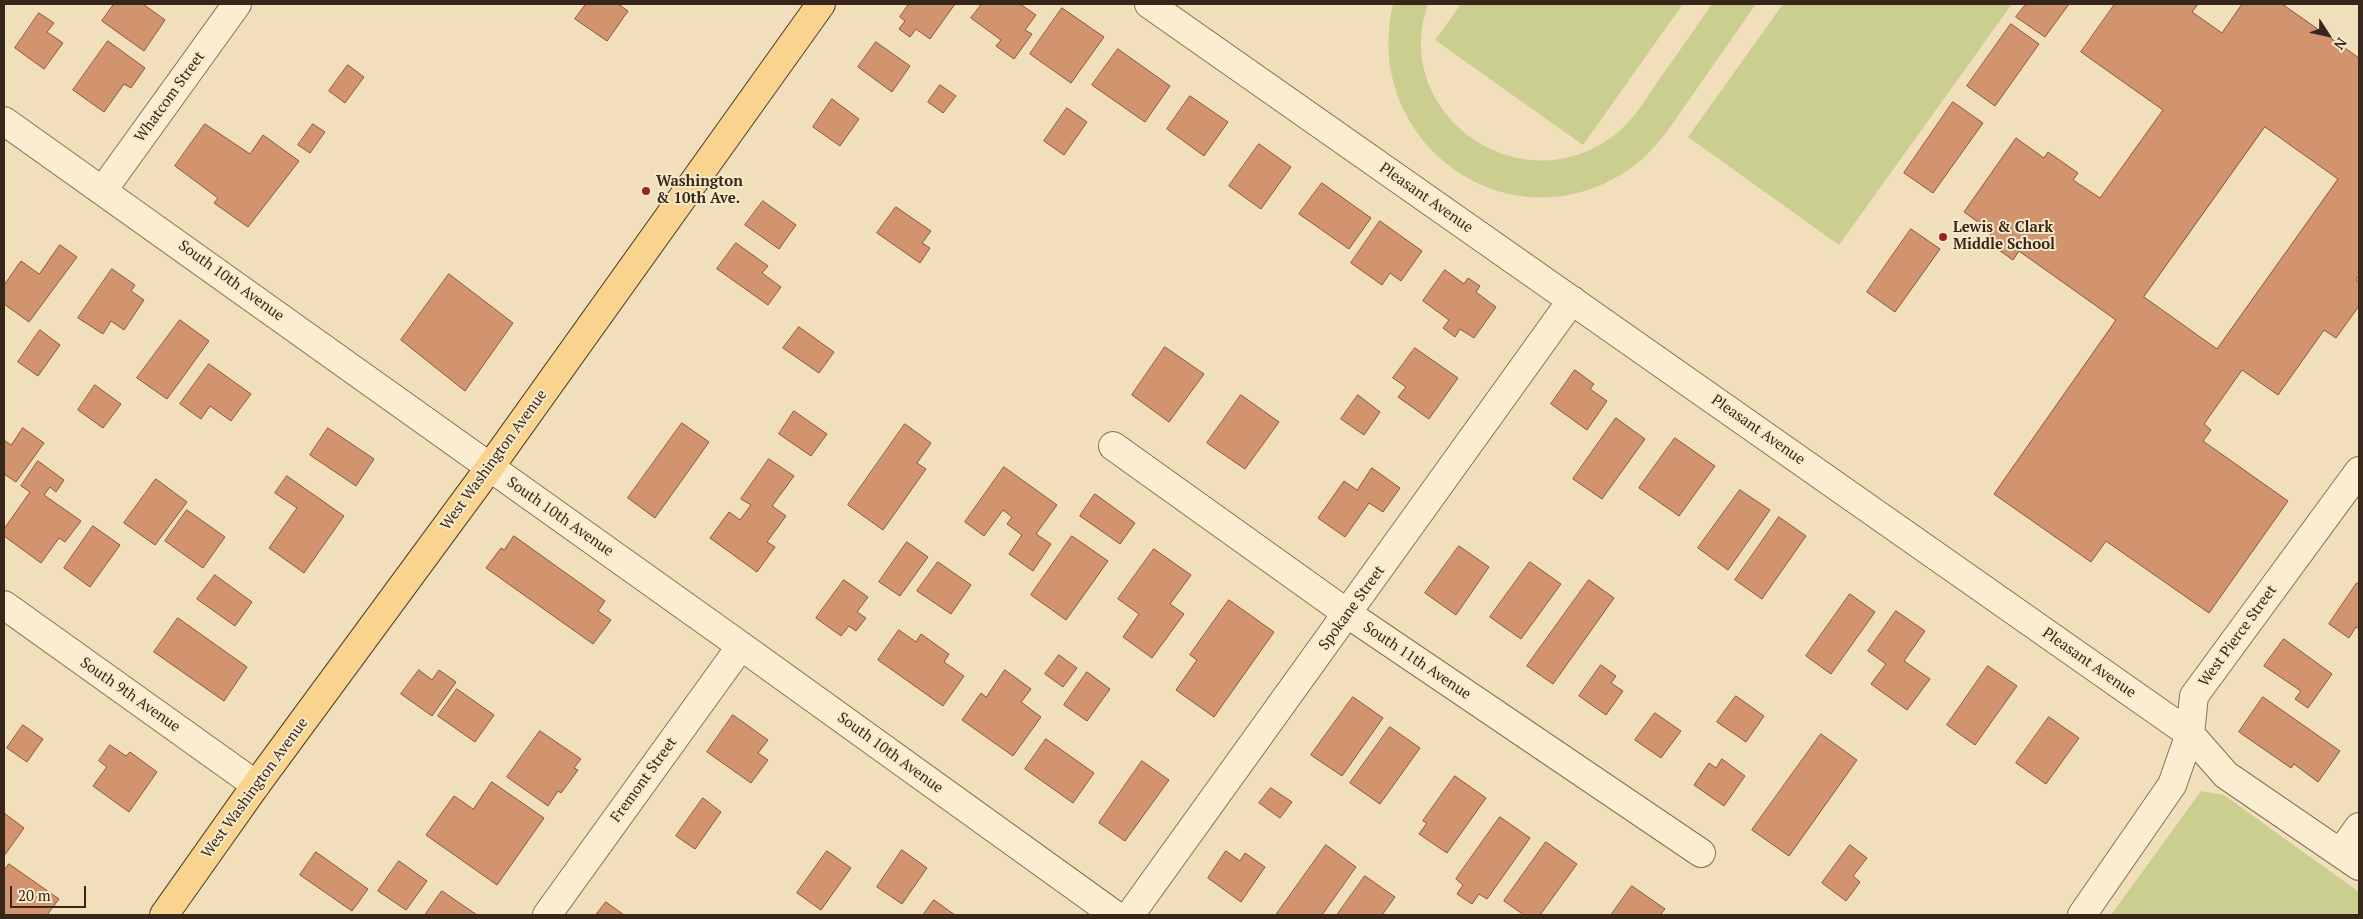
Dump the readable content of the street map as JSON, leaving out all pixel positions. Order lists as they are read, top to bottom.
{
  "streets": {
    "main road": ["West Washington Avenue"],
    "street": [
      "Whatcom Street",
      "Pleasant Avenue",
      "South 10th Avenue",
      "Spokane Street",
      "West Pierce Street",
      "South 11th Avenue",
      "South 9th Avenue",
      "Fremont Street"
    ]
  },
  "crossings": [
    ["Whatcom Street", "South 10th Avenue"],
    ["Pleasant Avenue", "Spokane Street"],
    ["Pleasant Avenue", "West Pierce Street"],
    ["South 10th Avenue", "West Washington Avenue"],
    ["South 10th Avenue", "Fremont Street"],
    ["West Washington Avenue", "South 9th Avenue"],
    ["Spokane Street", "South 11th Avenue"]
  ],
  "places": ["Washington & 10th Ave.", "Lewis & Clark Middle School"],
  "scale_bar": "20 m",
  "north": "bottom right"
}
